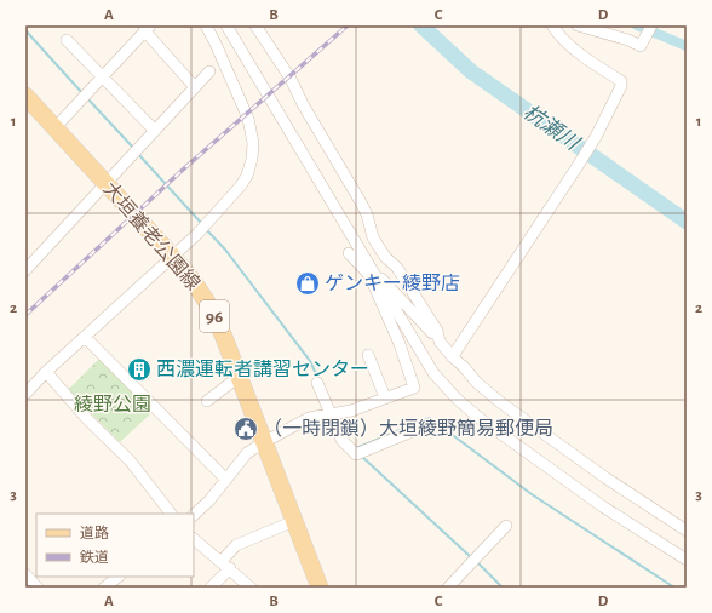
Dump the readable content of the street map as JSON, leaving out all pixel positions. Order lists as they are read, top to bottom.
{
  "streets": {
    "main road": ["大垣養老公園線", "96"]
  },
  "water": ["杭瀬川"],
  "parks": ["綾野公園"],
  "places": {
    "shop": ["ゲンキー綾野店"],
    "building": ["西濃運転者講習センター"],
    "public building": ["（一時閉鎖）大垣綾野簡易郵便局"]
  },
  "legend": ["道路", "鉄道"],
  "grid": {
    "columns": [
      "A",
      "B",
      "C",
      "D"
    ],
    "rows": ["1", "2", "3"]
  }
}
